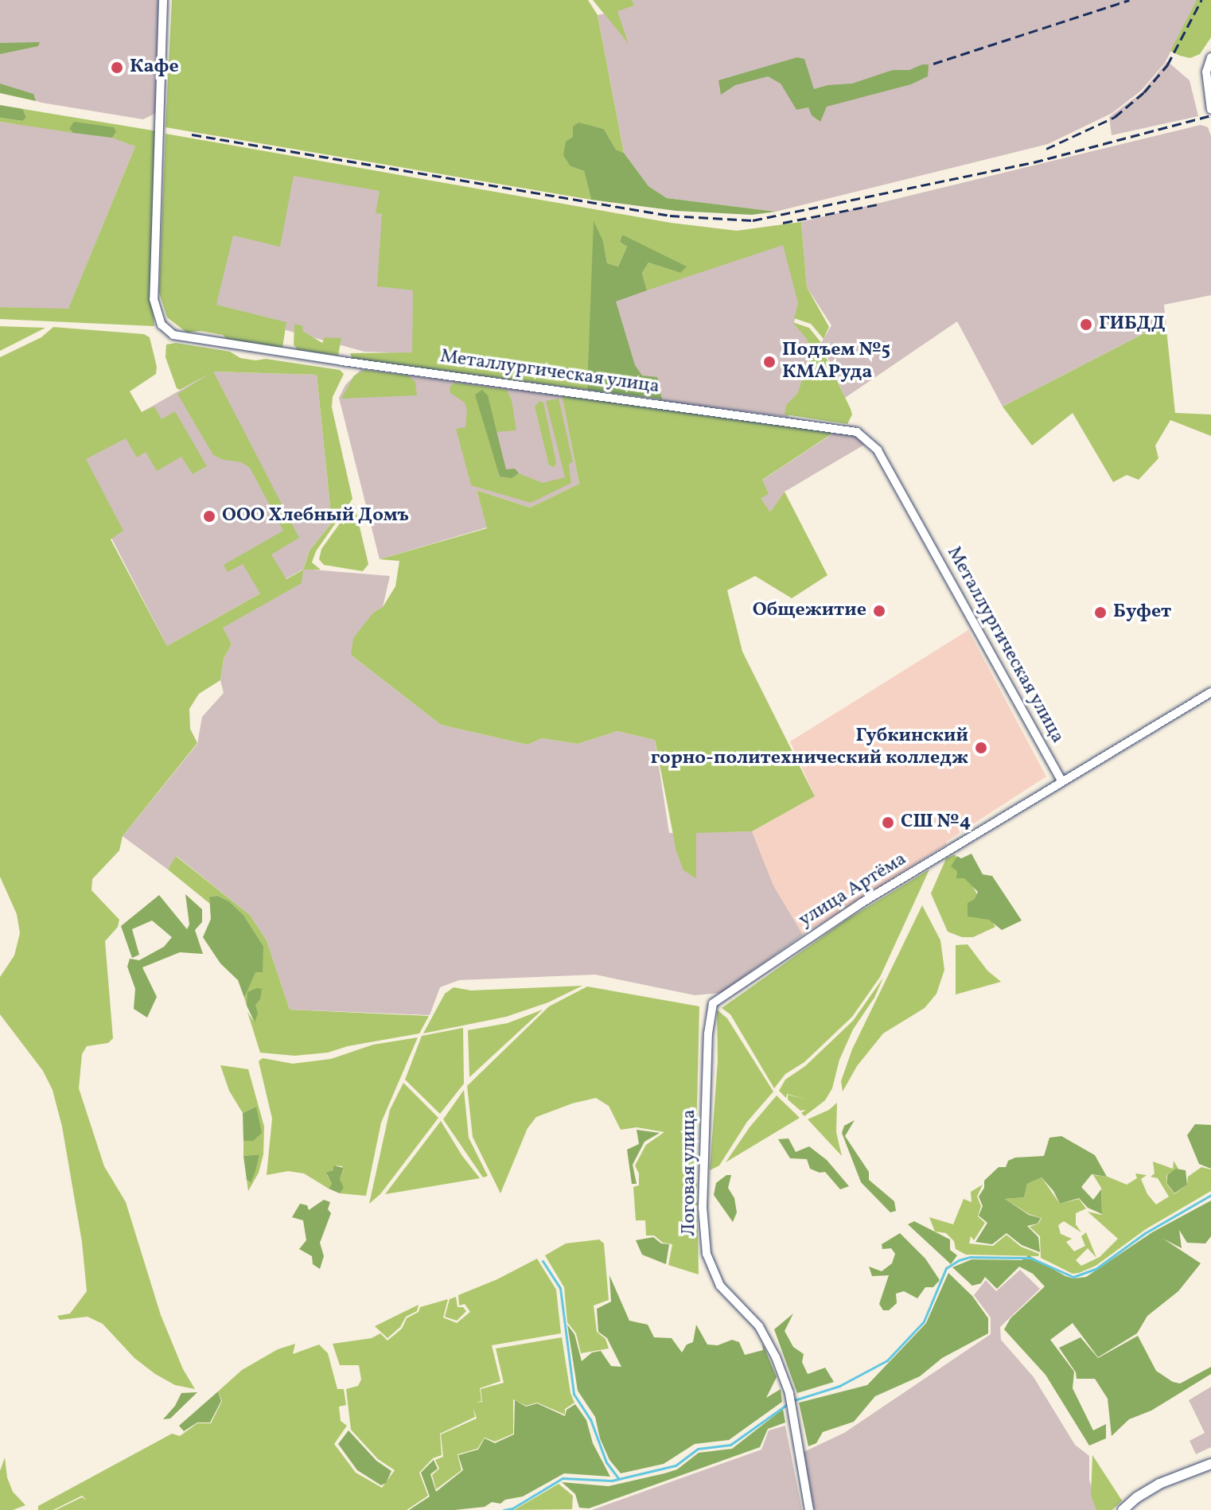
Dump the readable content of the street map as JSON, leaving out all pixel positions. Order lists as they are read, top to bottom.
{
  "streets": {
    "street": ["Металлургическая улица", "улица Артёма", "Логовая улица"]
  },
  "crossings": [
    ["Металлургическая улица", "улица Артёма"],
    ["улица Артёма", "Логовая улица"]
  ],
  "places": [
    "Кафе",
    "ГИБДД",
    "Подъем №5 КМАРуда",
    "ООО Хлебный Домъ",
    "Общежитие",
    "Буфет",
    "Губкинский горно-политехнический колледж",
    "СШ №4"
  ]
}
